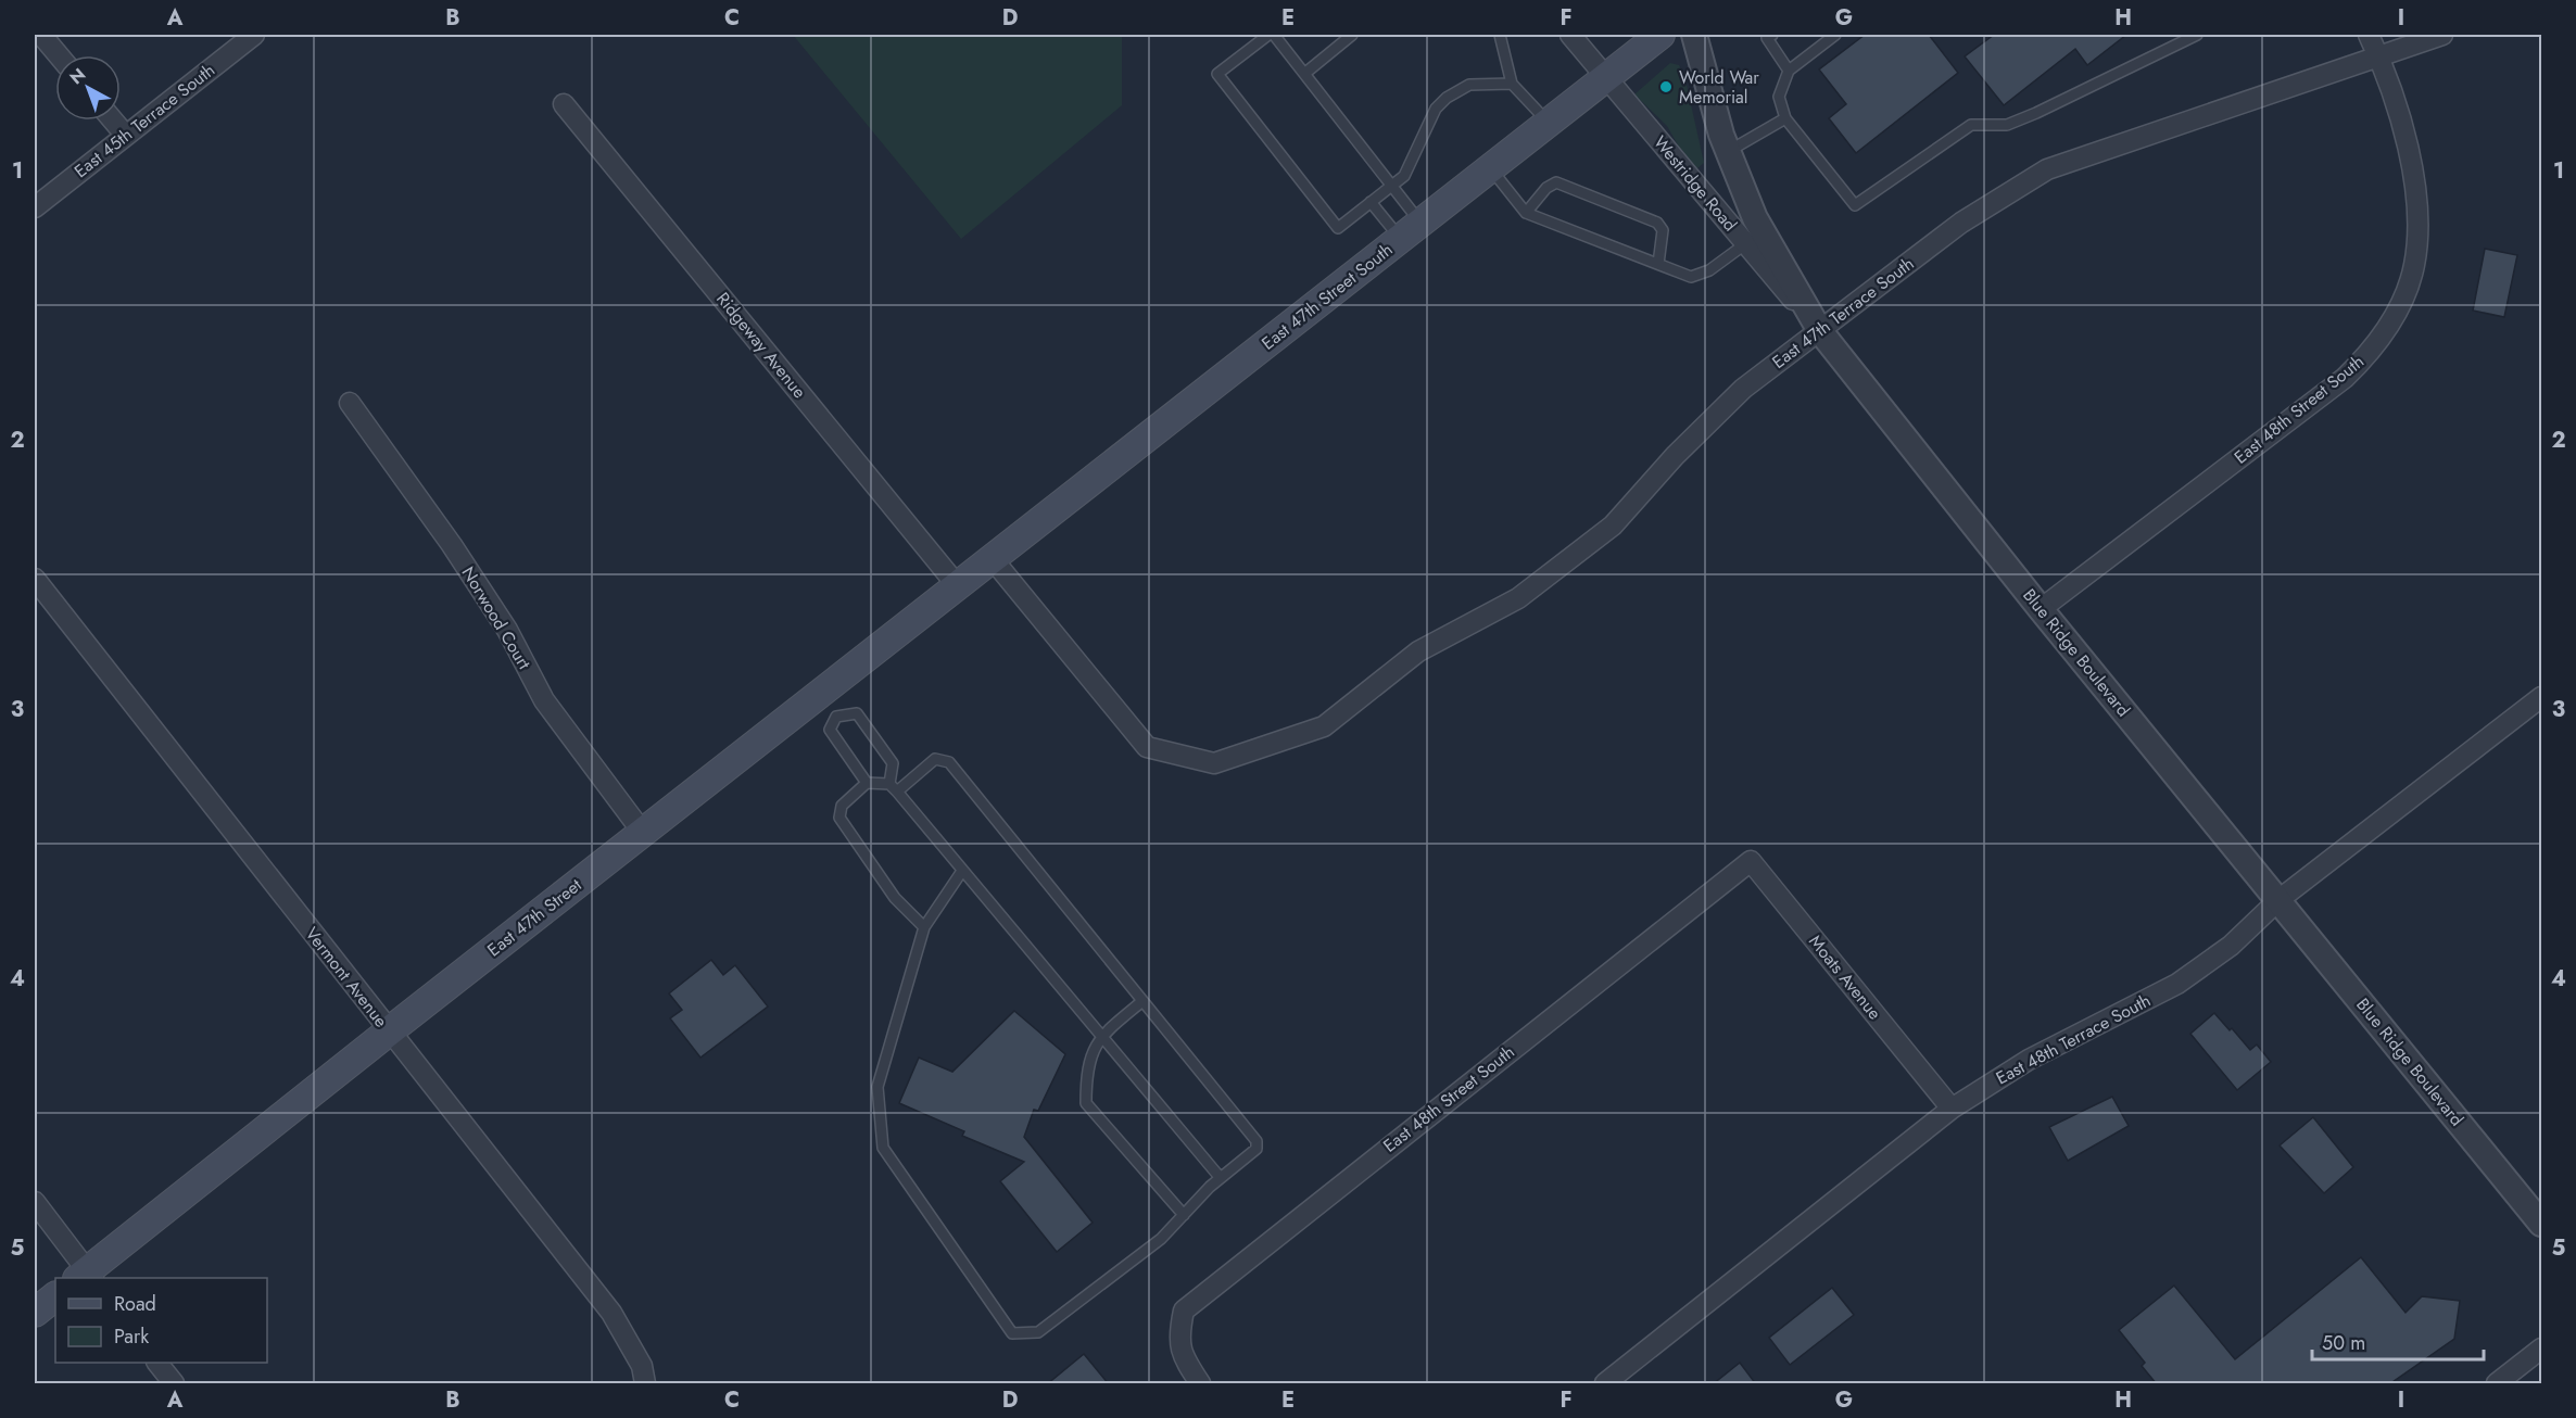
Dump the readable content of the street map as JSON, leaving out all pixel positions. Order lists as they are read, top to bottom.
{
  "streets": {
    "main road": ["East 47th Street South", "East 47th Street"],
    "street": [
      "East 45th Terrace South",
      "Westridge Road",
      "East 47th Terrace South",
      "Ridgeway Avenue",
      "East 48th Street South",
      "Norwood Court",
      "Blue Ridge Boulevard",
      "Vermont Avenue",
      "Moats Avenue",
      "East 48th Terrace South"
    ]
  },
  "crossings": [
    ["Westridge Road", "East 47th Street South"],
    ["Westridge Road", "East 47th Terrace South"],
    ["Westridge Road", "Blue Ridge Boulevard"],
    ["East 47th Street South", "East 47th Terrace South"],
    ["East 47th Street South", "East 47th Street"],
    ["East 47th Terrace South", "East 48th Street South"],
    ["East 47th Terrace South", "Blue Ridge Boulevard"],
    ["East 47th Terrace South", "East 47th Street"],
    ["Ridgeway Avenue", "East 47th Street"],
    ["East 48th Street South", "Blue Ridge Boulevard"],
    ["East 48th Street South", "Moats Avenue"],
    ["Norwood Court", "East 47th Street"],
    ["Blue Ridge Boulevard", "East 48th Terrace South"],
    ["East 47th Street", "Vermont Avenue"],
    ["Moats Avenue", "East 48th Terrace South"]
  ],
  "places": ["World War Memorial"],
  "legend": ["Road", "Park"],
  "scale_bar": "50 m",
  "north": "top left",
  "grid": {
    "columns": [
      "A",
      "B",
      "C",
      "D",
      "E",
      "F",
      "G",
      "H",
      "I"
    ],
    "rows": [
      "1",
      "2",
      "3",
      "4",
      "5"
    ]
  }
}
